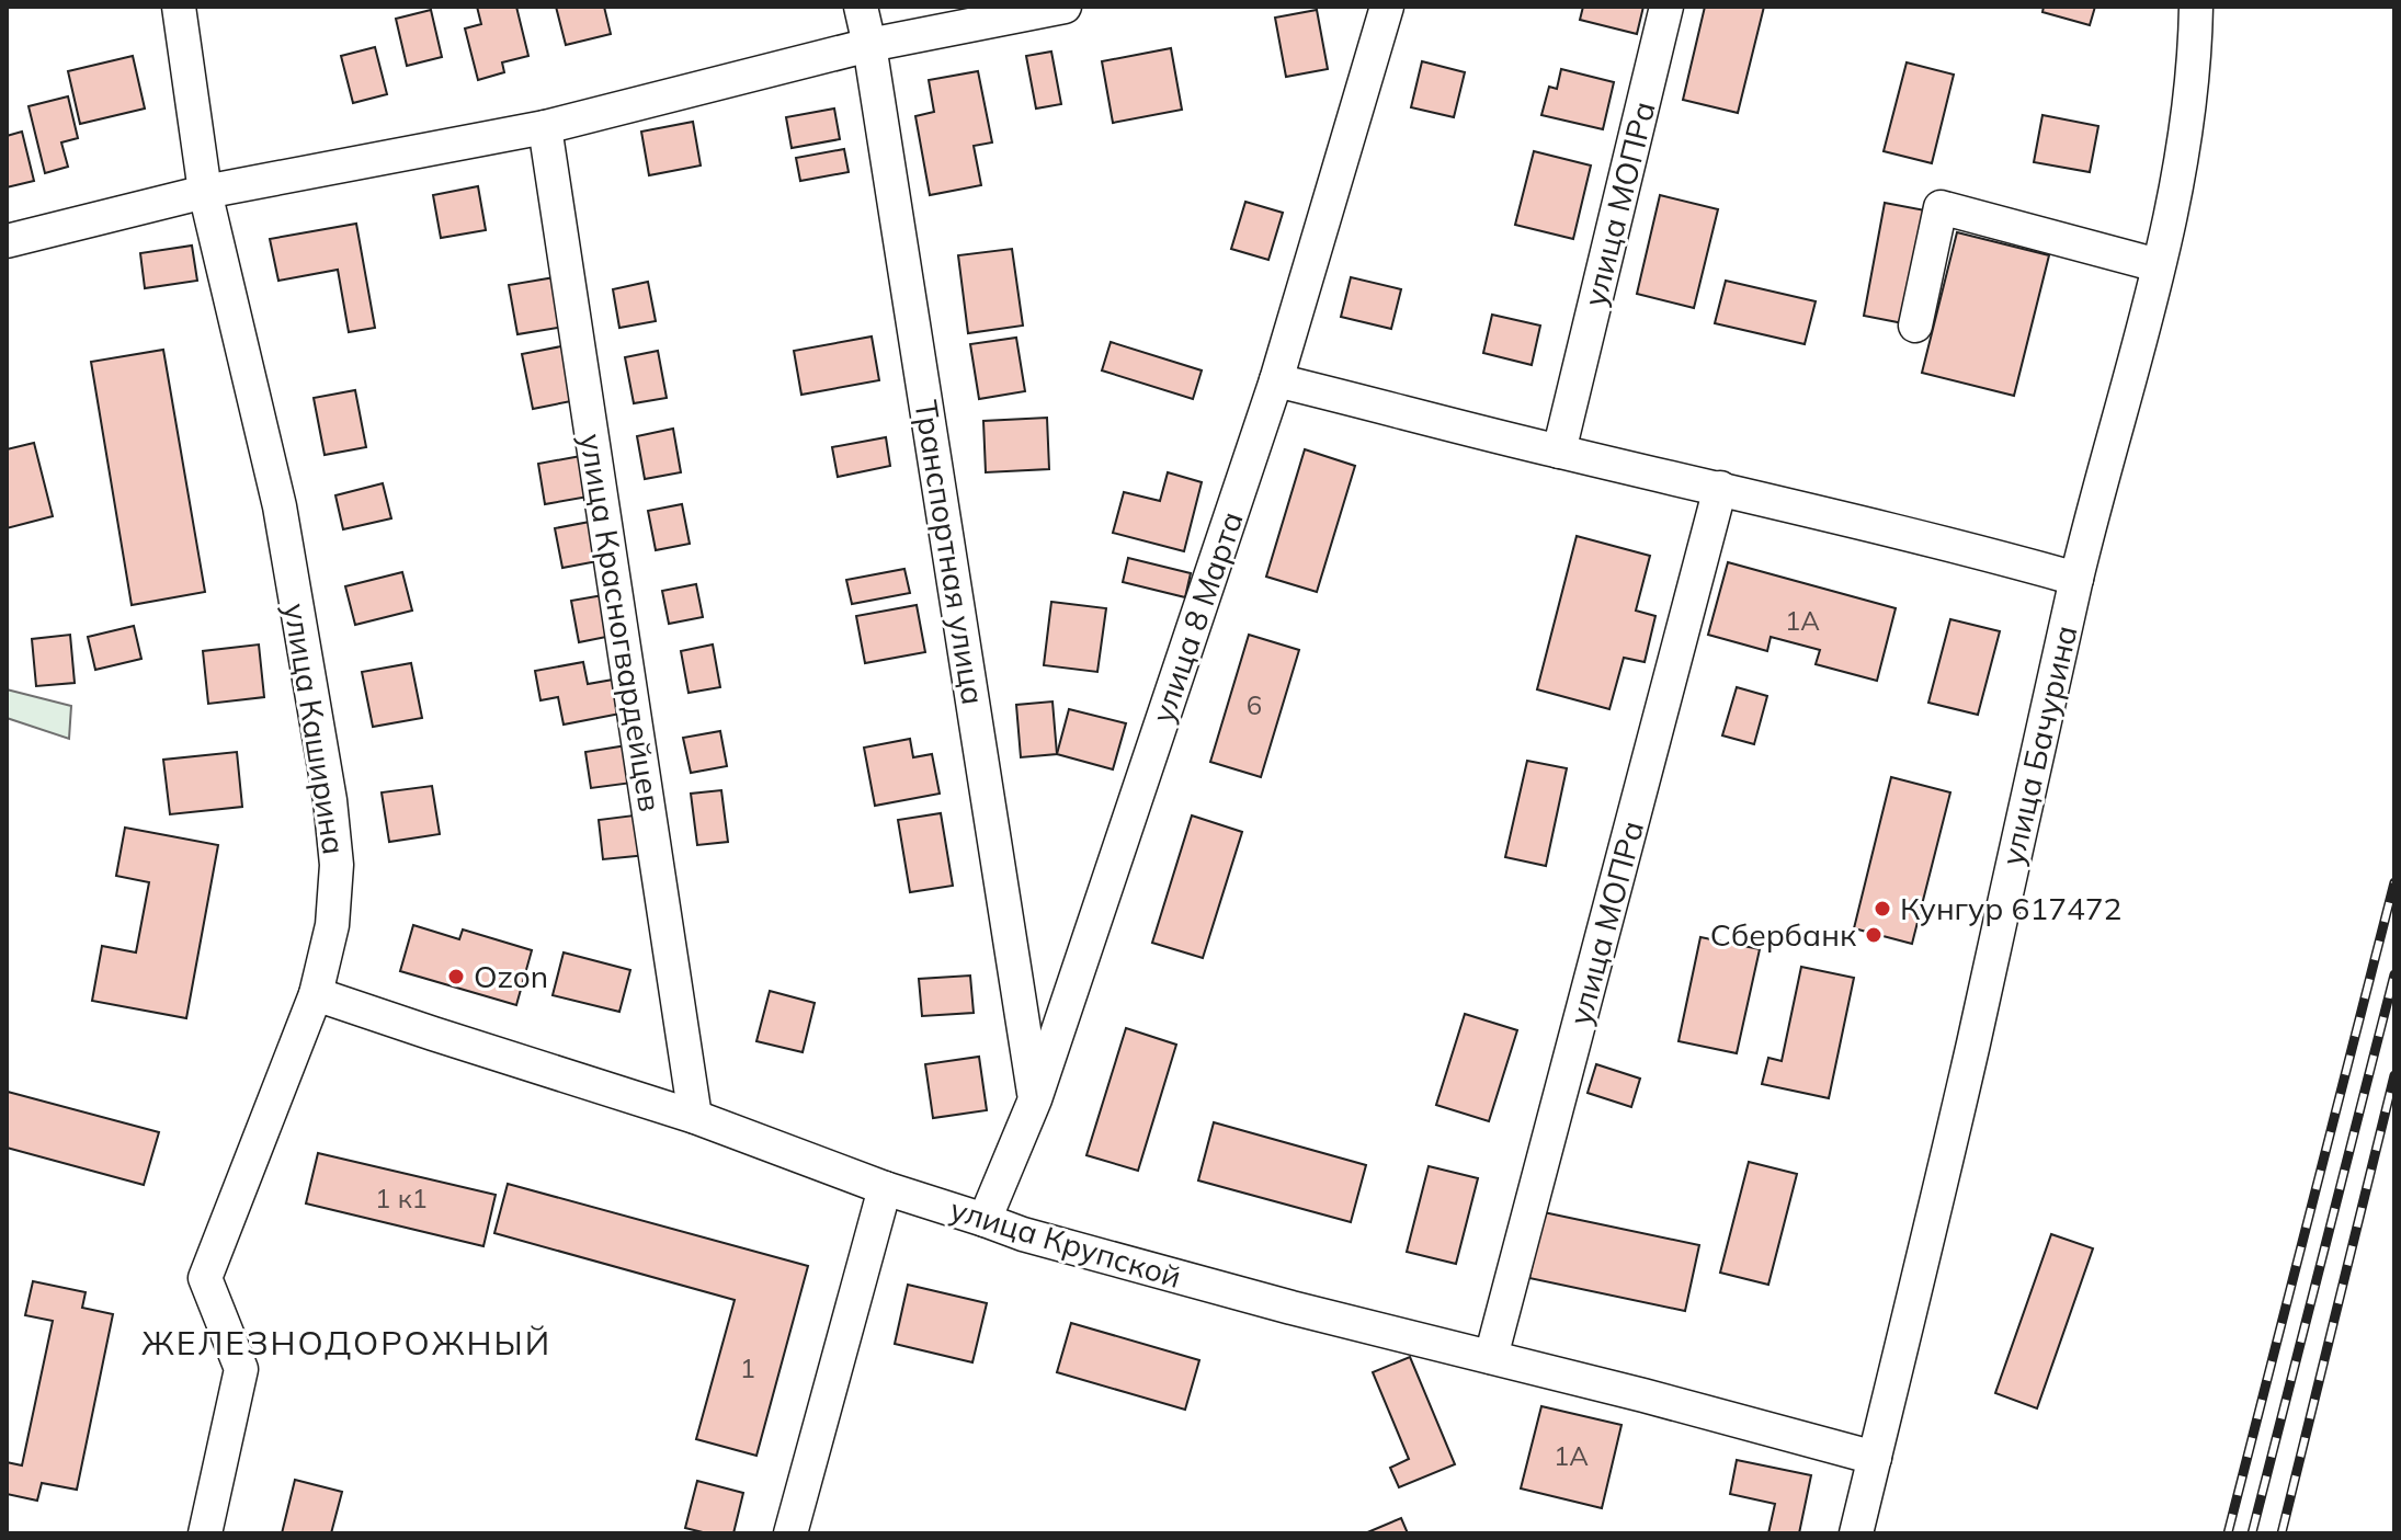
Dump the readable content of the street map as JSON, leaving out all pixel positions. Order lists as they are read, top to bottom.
{
  "streets": {
    "street": [
      "улица МОПРа",
      "Транспортная улица",
      "улица 8 Марта",
      "улица Красногвардейцев",
      "улица Каширина",
      "улица Бачурина",
      "улица Крупской"
    ]
  },
  "crossings": [
    ["улица МОПРа", "улица Крупской"],
    ["Транспортная улица", "улица 8 Марта"],
    ["улица 8 Марта", "улица Крупской"],
    ["улица Красногвардейцев", "улица Крупской"],
    ["улица Каширина", "улица Крупской"],
    ["улица Бачурина", "улица Крупской"]
  ],
  "districts": ["ЖЕЛЕЗНОДОРОЖНЫЙ"],
  "places": ["Кунгур 617472", "Сбербанк", "Ozon"],
  "house_numbers": [
    "1А",
    "6",
    "1 к1",
    "1",
    "1А"
  ]
}
